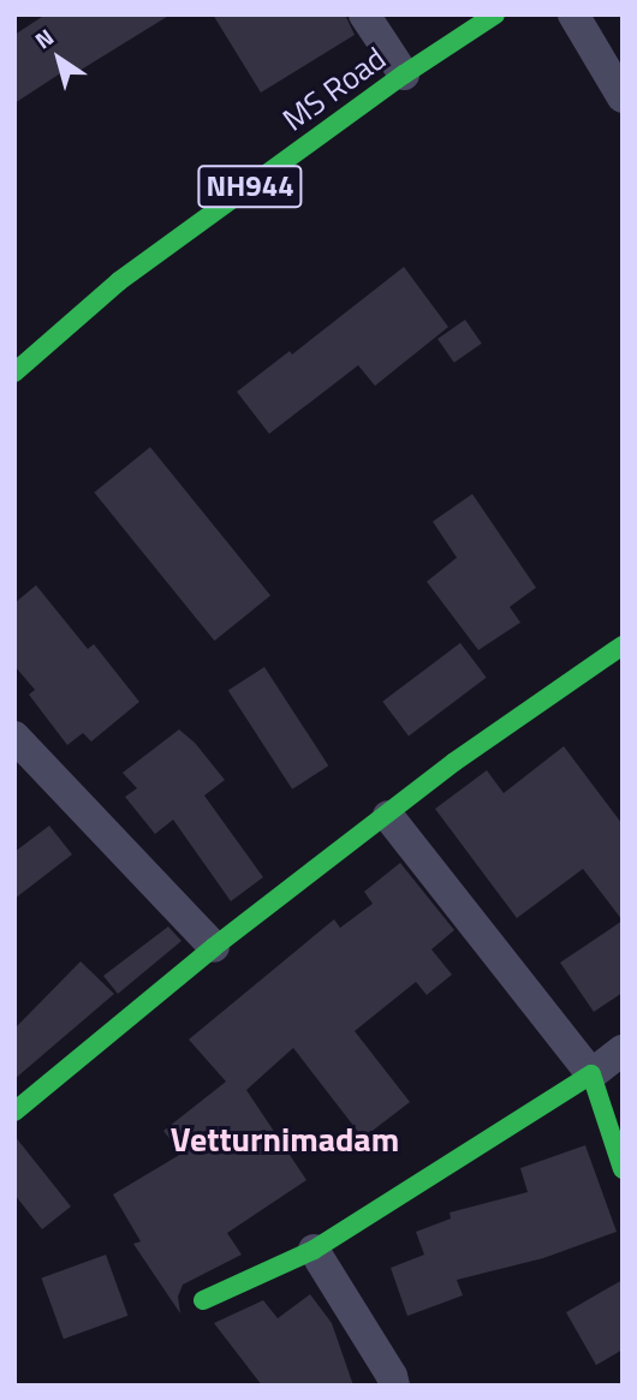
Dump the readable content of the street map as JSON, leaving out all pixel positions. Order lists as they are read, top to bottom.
{
  "streets": {
    "main road": ["MS Road", "NH944"]
  },
  "districts": ["Vetturnimadam"],
  "north": "top left"
}
